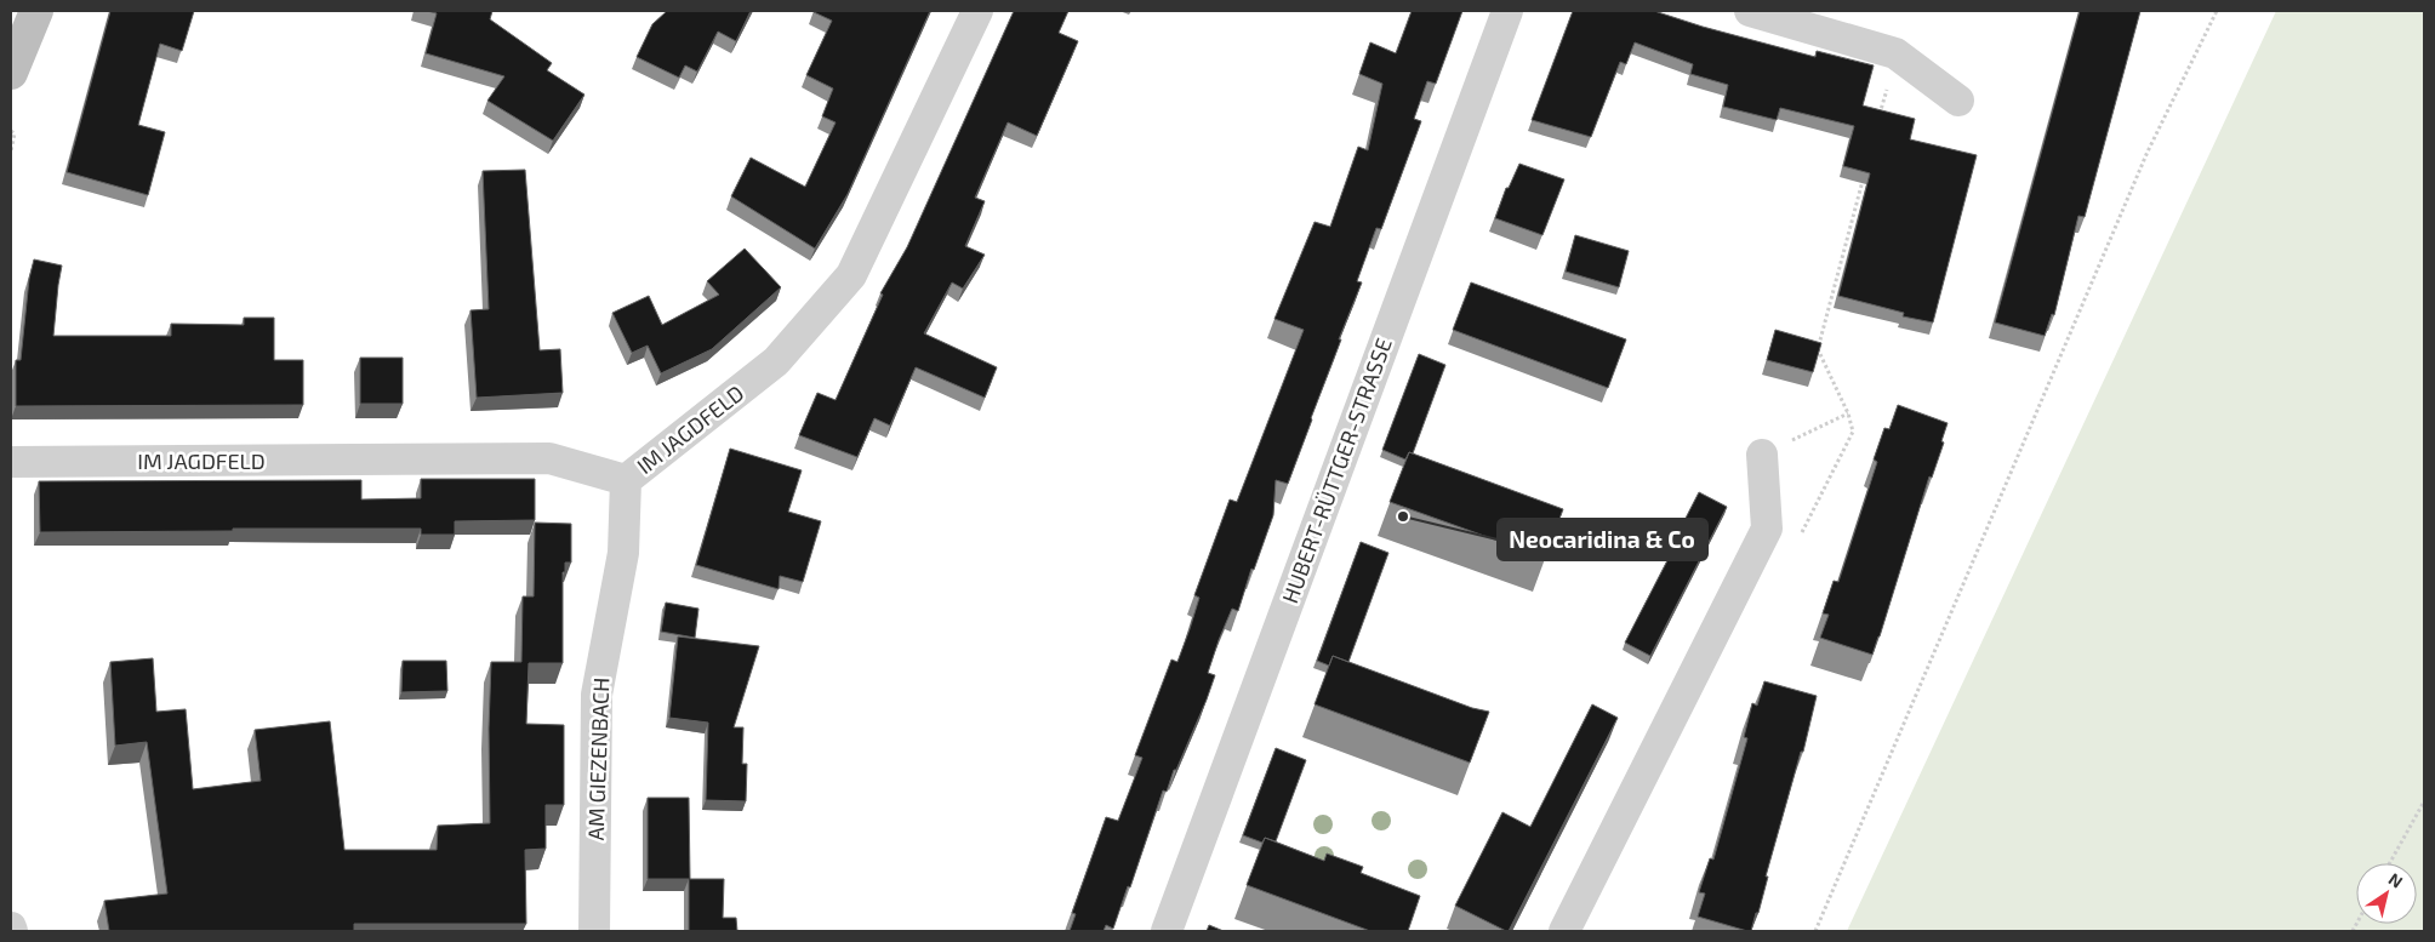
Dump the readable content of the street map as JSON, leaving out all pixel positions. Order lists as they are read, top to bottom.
{
  "streets": {
    "street": ["IM JAGDFELD", "HUBERT-RÜTTGER-STRASSE", "AM GIEZENBACH"]
  },
  "crossings": [
    ["IM JAGDFELD", "AM GIEZENBACH"]
  ],
  "places": ["Neocaridina & Co"],
  "north": "top right"
}
